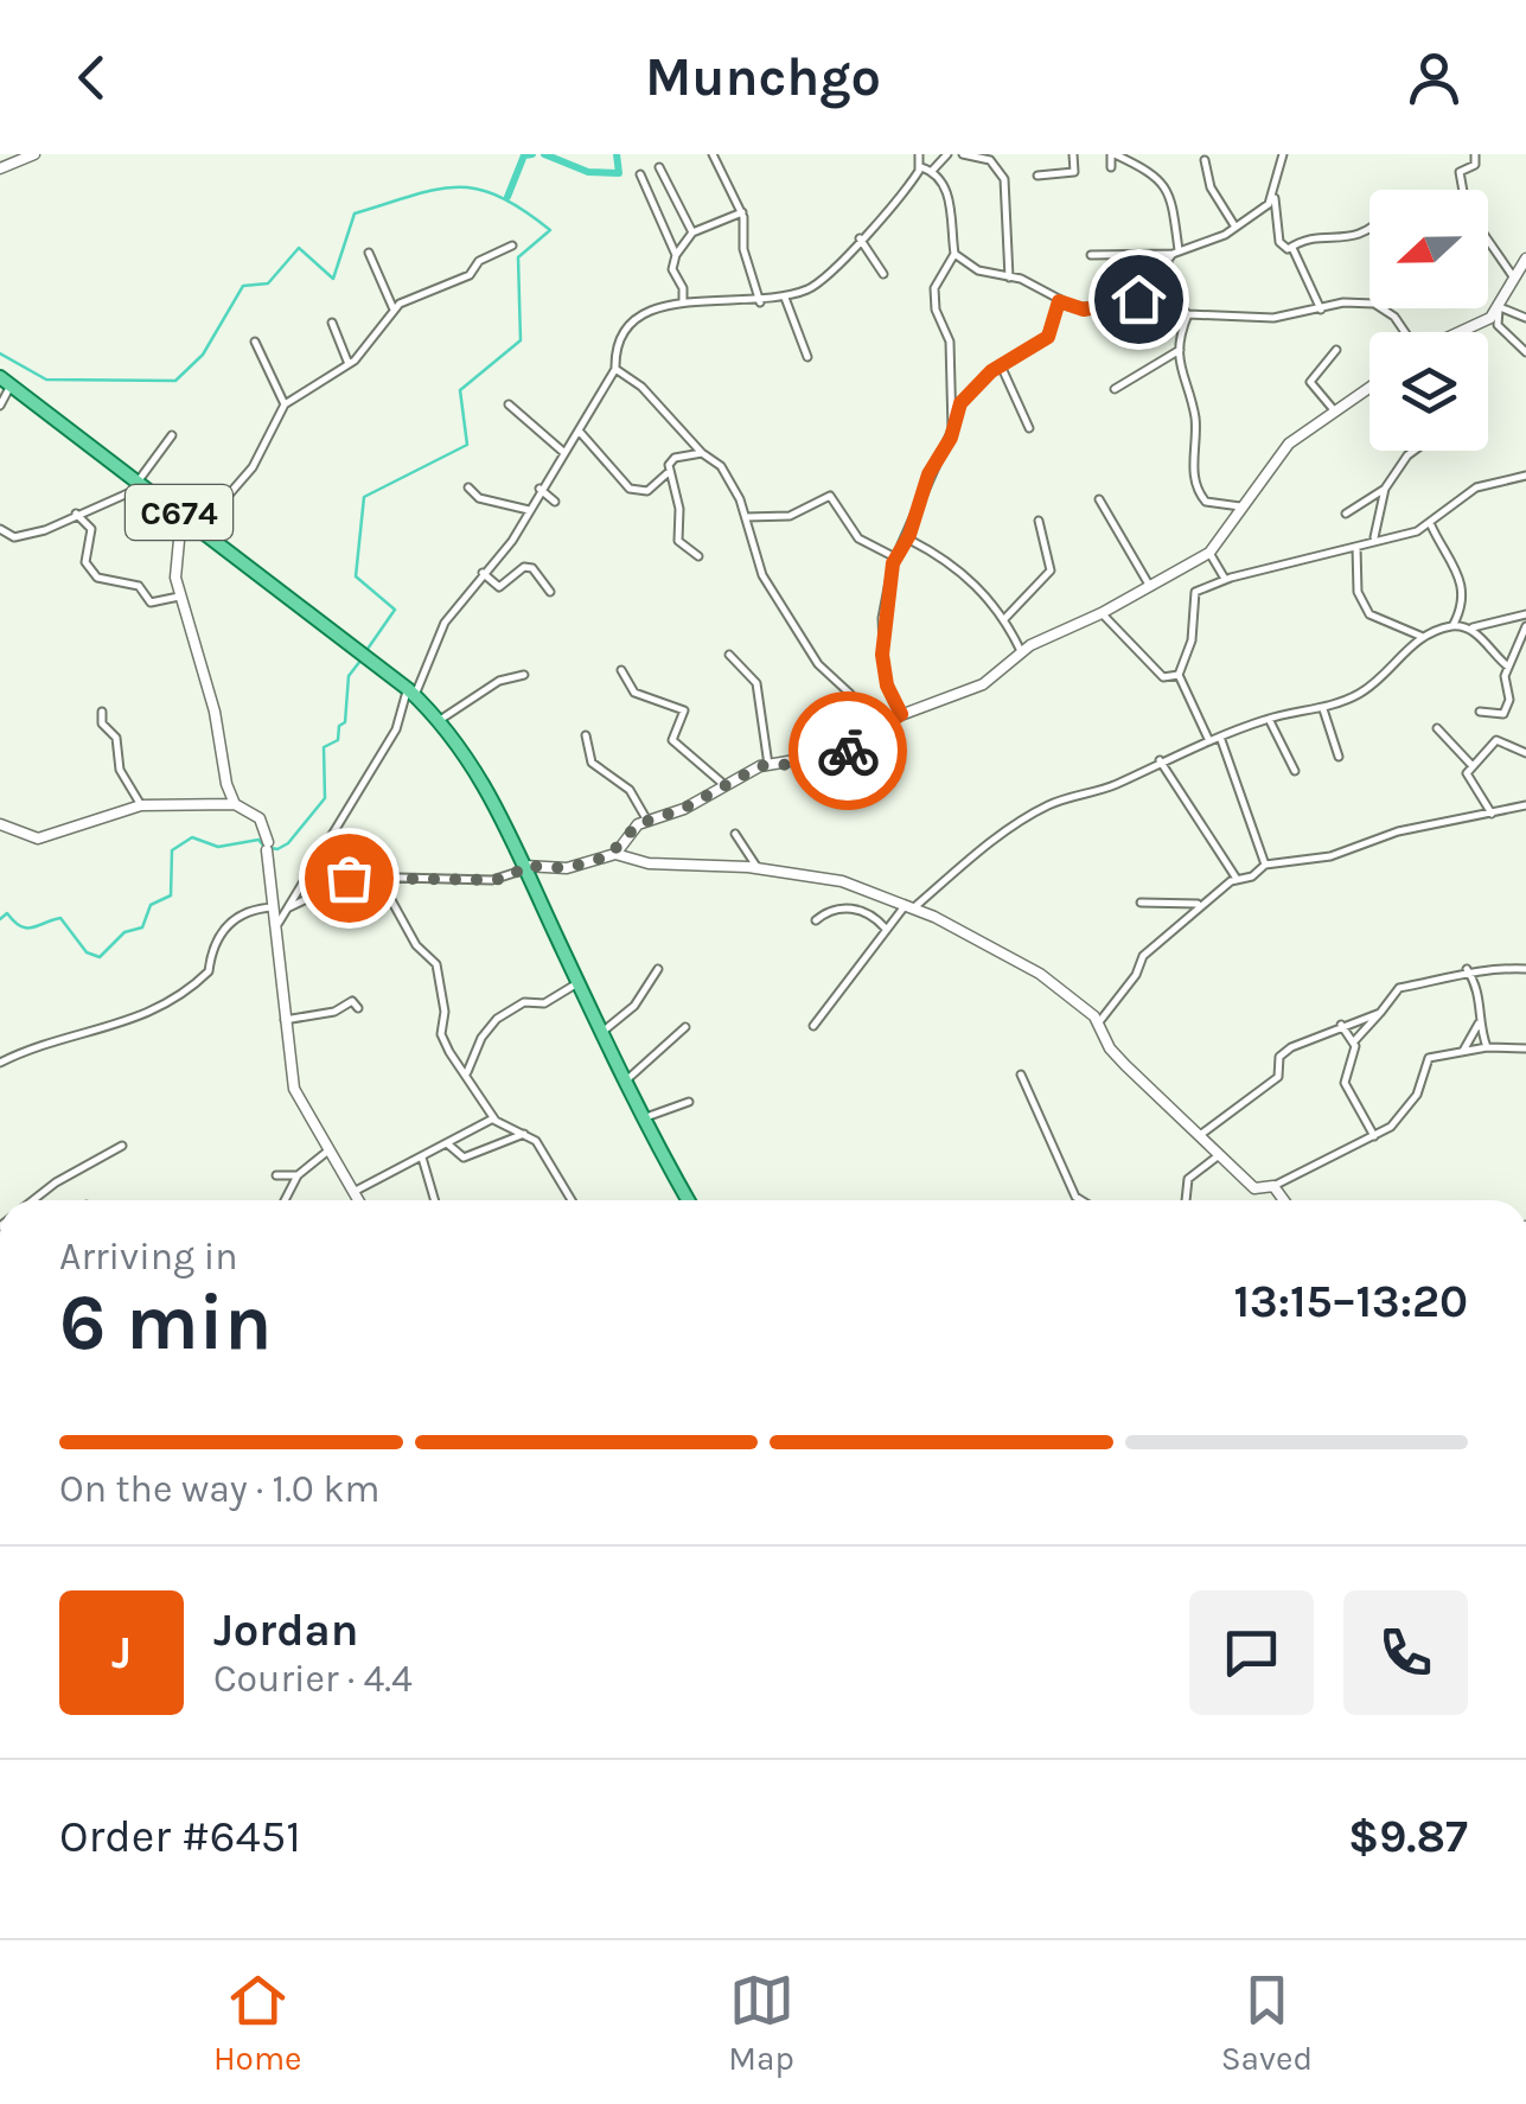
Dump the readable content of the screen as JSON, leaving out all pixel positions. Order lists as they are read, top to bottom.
{
  "streets": {
    "main road": ["C674"]
  },
  "north": "left",
  "page": {
    "header": "Munchgo",
    "heading": ["6 min", "Arriving in", "13:15–13:20"],
    "panel": [
      "Jordan",
      "Courier · 4.4",
      "Order #6451",
      "$9.87"
    ],
    "bar": "On the way · 1.0 km",
    "round": "J",
    "tabs": ["Home", "Map", "Saved"]
  }
}
